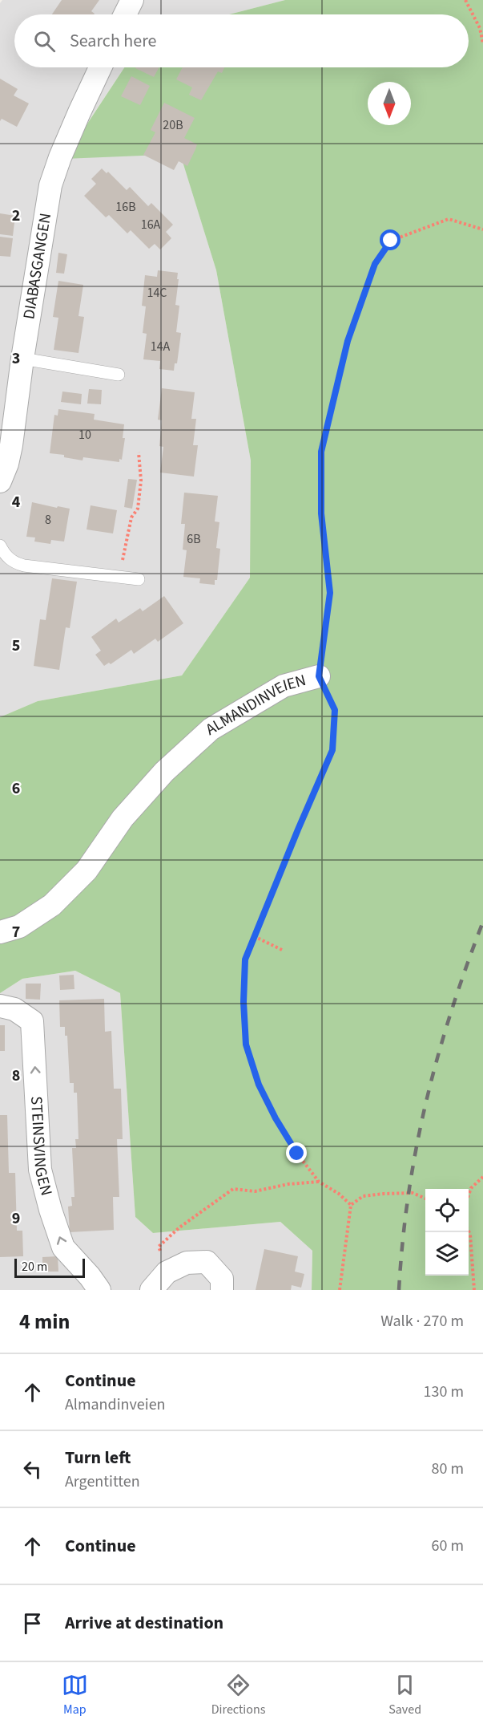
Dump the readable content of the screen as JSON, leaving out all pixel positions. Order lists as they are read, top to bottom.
{
  "streets": {
    "street": ["DIABASGANGEN", "ALMANDINVEIEN", "STEINSVINGEN"]
  },
  "one_way": ["STEINSVINGEN"],
  "house_numbers": [
    "20B",
    "16B",
    "16A",
    "14C",
    "14A",
    "10",
    "8",
    "6B"
  ],
  "scale_bar": "20 m",
  "north": "bottom",
  "page": {
    "search": "Search here",
    "scale": "20 m",
    "heading": ["4 min", "Walk · 270 m"],
    "list": [
      ["Continue", "Almandinveien", "130 m"],
      ["Turn left", "Argentitten", "80 m"],
      ["Continue", "60 m"],
      "Arrive at destination"
    ],
    "nav": ["Map", "Directions", "Saved"]
  },
  "grid": {
    "rows": [
      "2",
      "3",
      "4",
      "5",
      "6",
      "7",
      "8",
      "9"
    ]
  }
}
